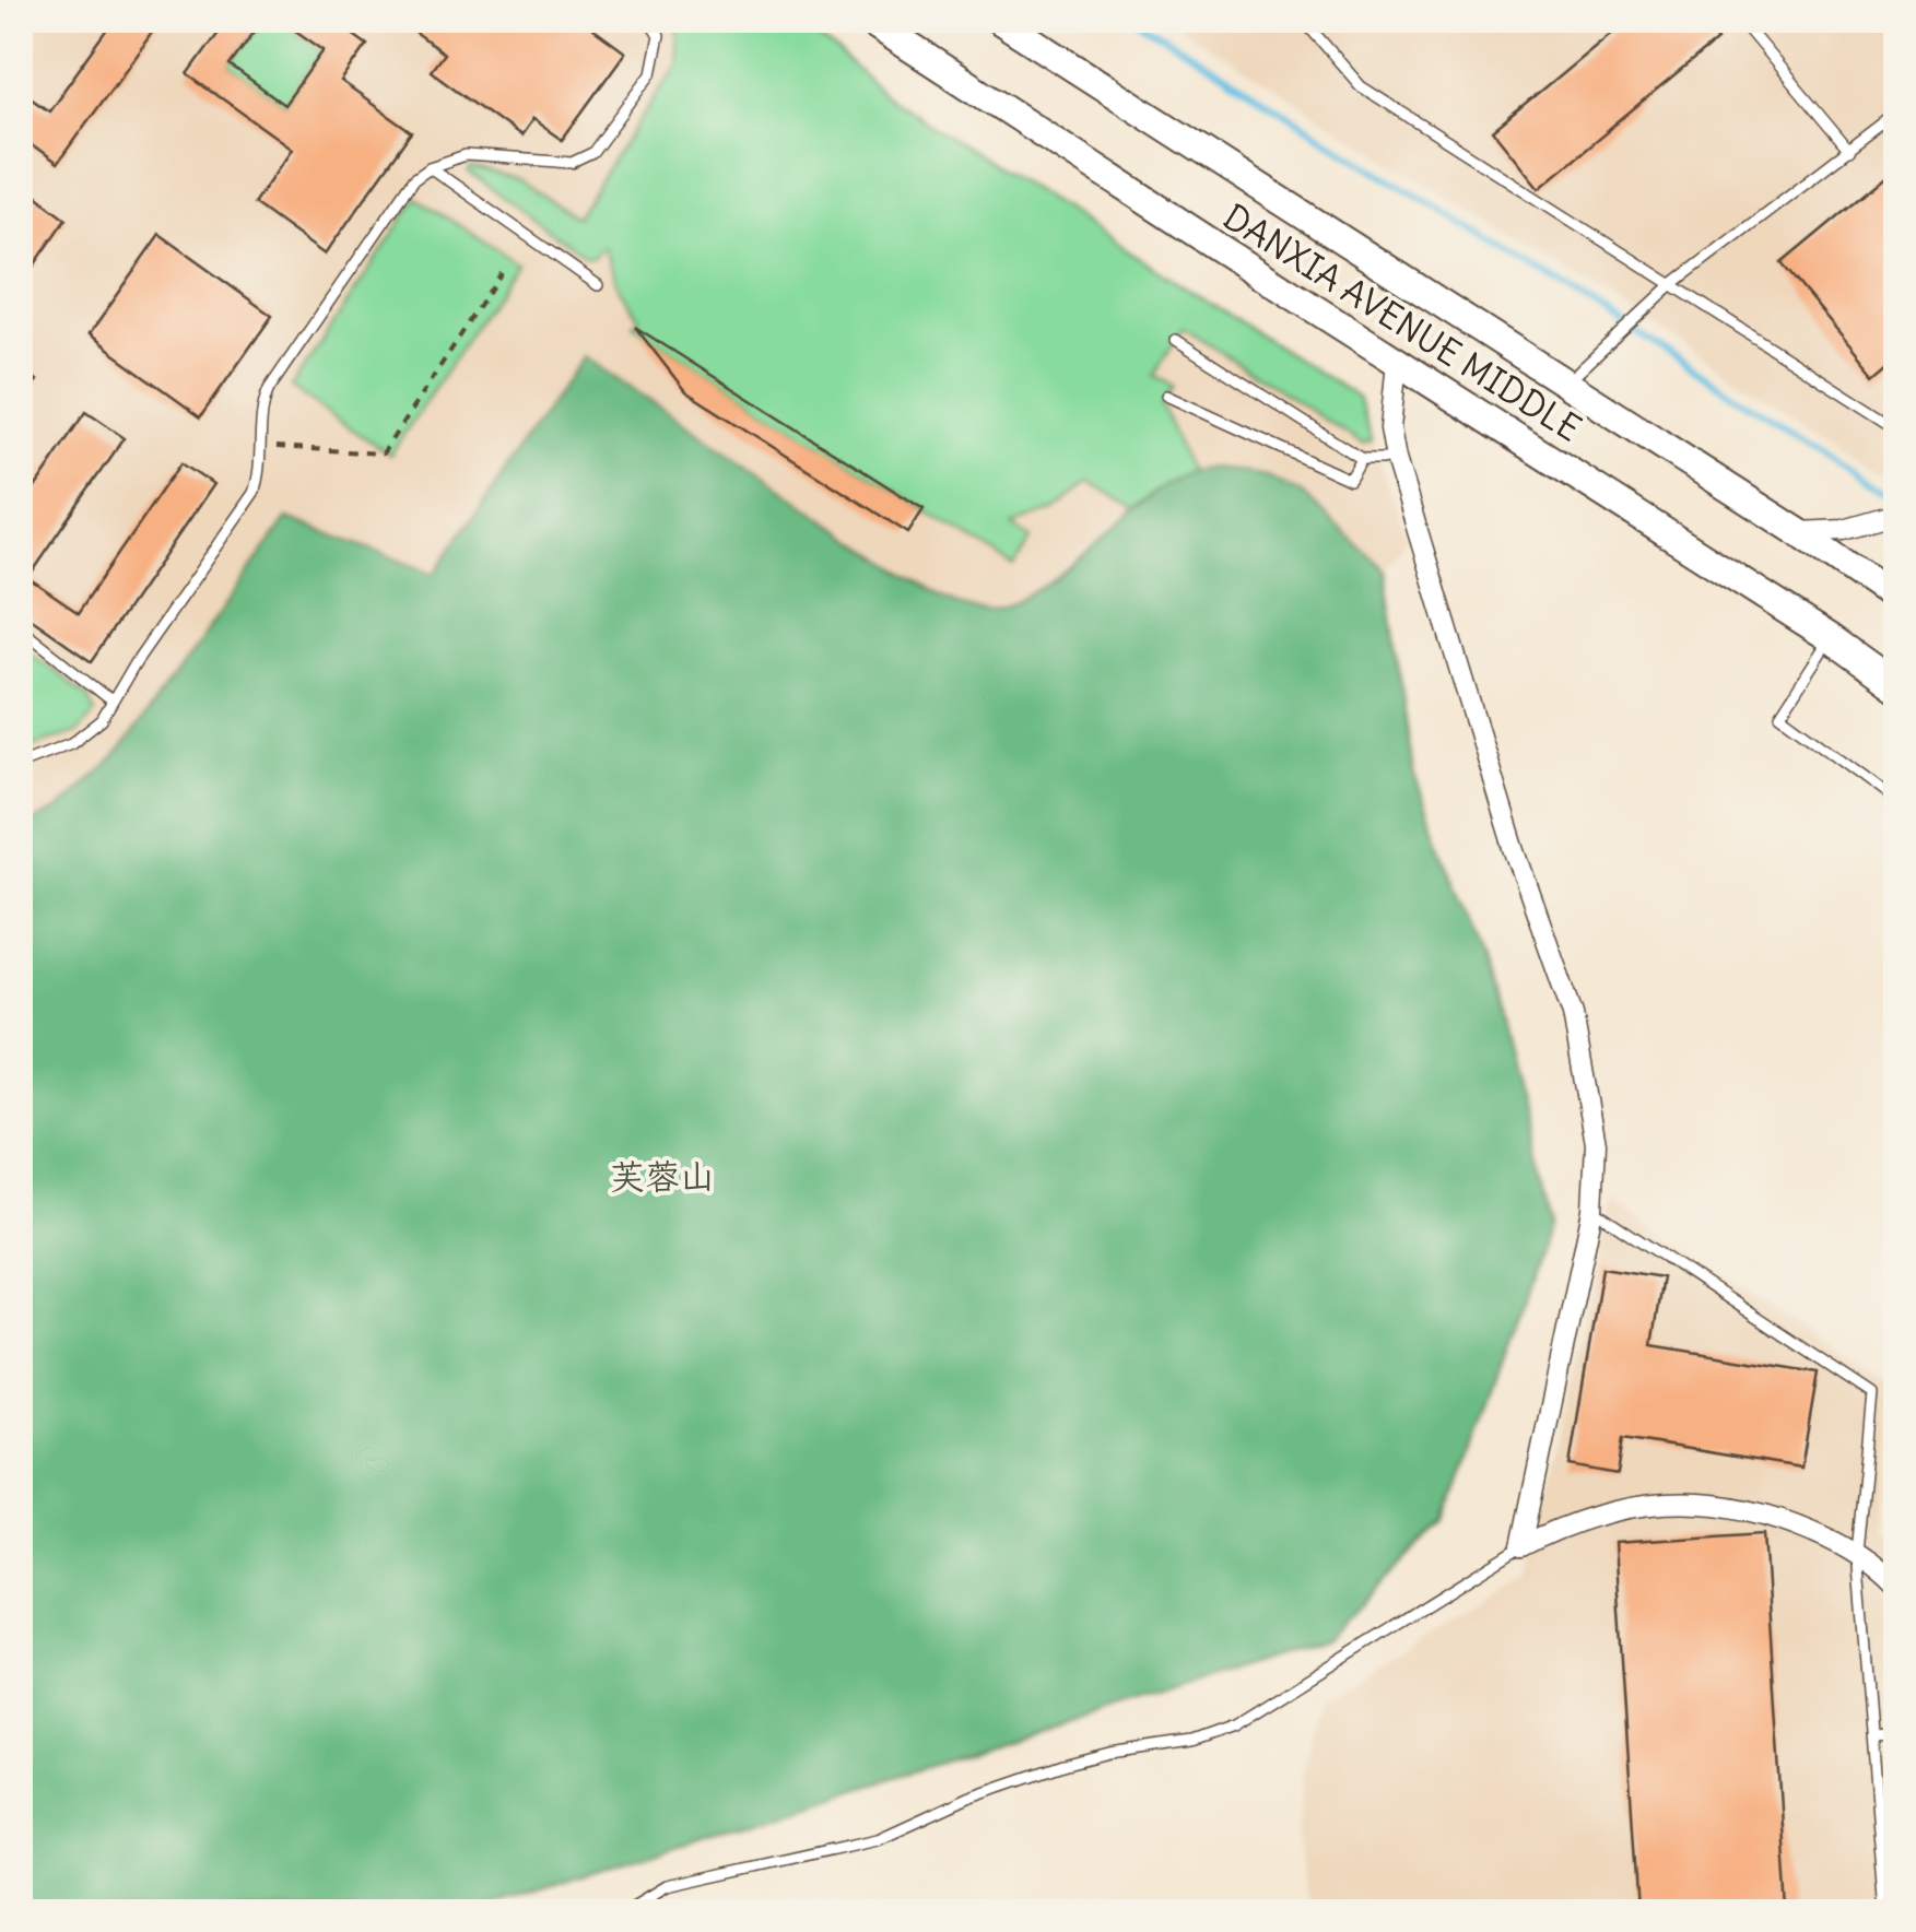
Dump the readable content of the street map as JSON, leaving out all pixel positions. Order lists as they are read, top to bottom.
{
  "streets": {
    "main road": ["DANXIA AVENUE MIDDLE"]
  },
  "parks": ["芙蓉山"]
}
